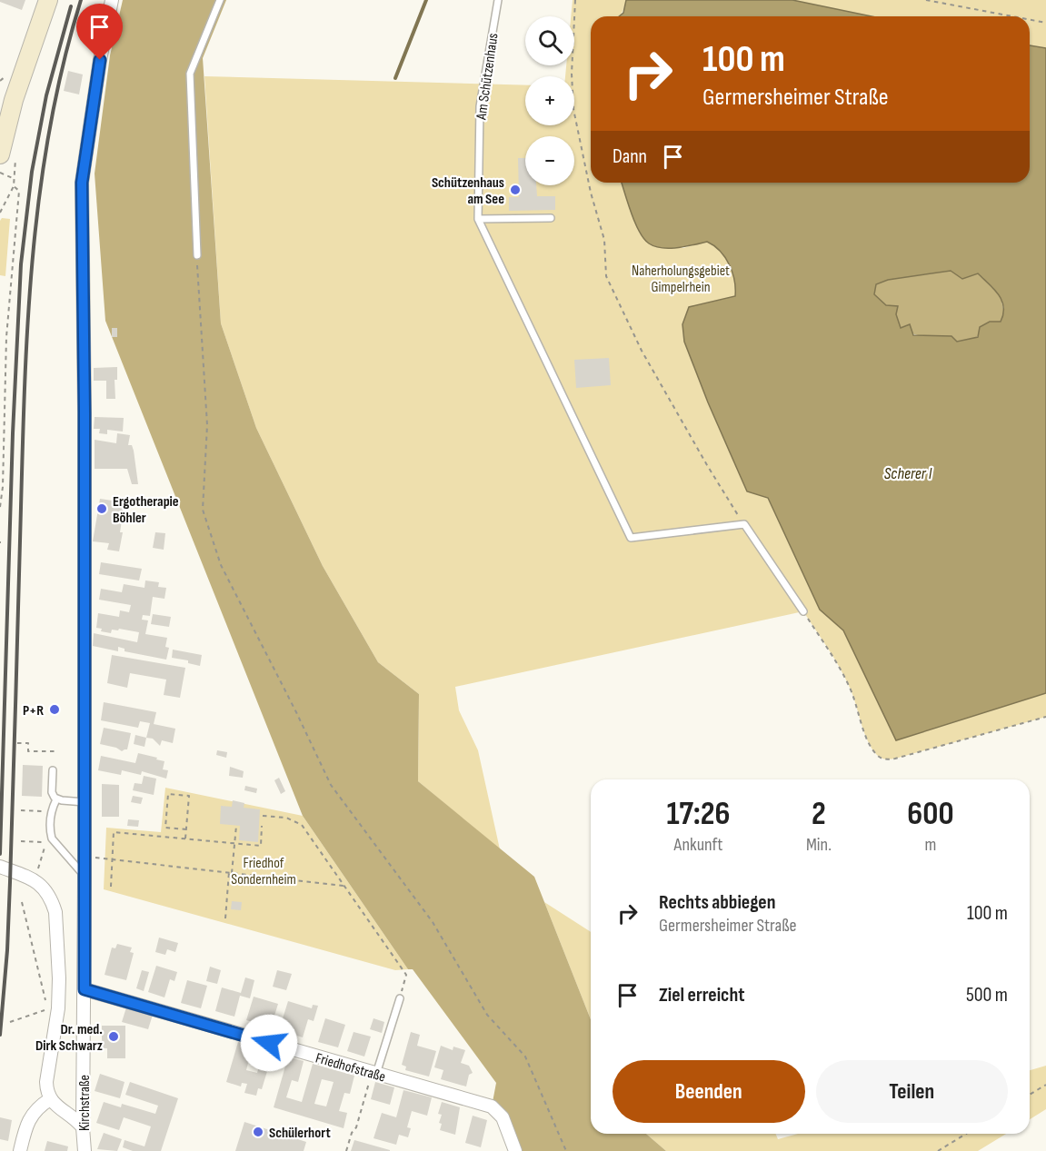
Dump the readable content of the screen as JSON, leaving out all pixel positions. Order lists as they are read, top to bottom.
{
  "streets": {
    "street": ["Friedhofstraße", "Kirchstraße"],
    "lane": ["Am Schützenhaus"]
  },
  "crossings": [
    ["Friedhofstraße", "Kirchstraße"]
  ],
  "water": ["Scherer I"],
  "parks": ["Naherholungsgebiet Gimpelrhein", "Friedhof Sondernheim"],
  "places": [
    "Schützenhaus am See",
    "Ergotherapie Böhler",
    "P+R",
    "Dr. med. Dirk Schwarz",
    "Schülerhort"
  ],
  "page": {
    "map_buttons": ["+", "−"],
    "turn": ["100 m", "Germersheimer Straße"],
    "then": "Dann",
    "eta": [
      "17:26",
      "Ankunft",
      "2",
      "Min.",
      "600",
      "m"
    ],
    "list": [
      {
        "name": "Rechts abbiegen",
        "note": "Germersheimer Straße",
        "value": "100 m"
      },
      {
        "name": "Ziel erreicht",
        "value": "500 m"
      }
    ],
    "buttons": ["Beenden", "Teilen"]
  }
}
